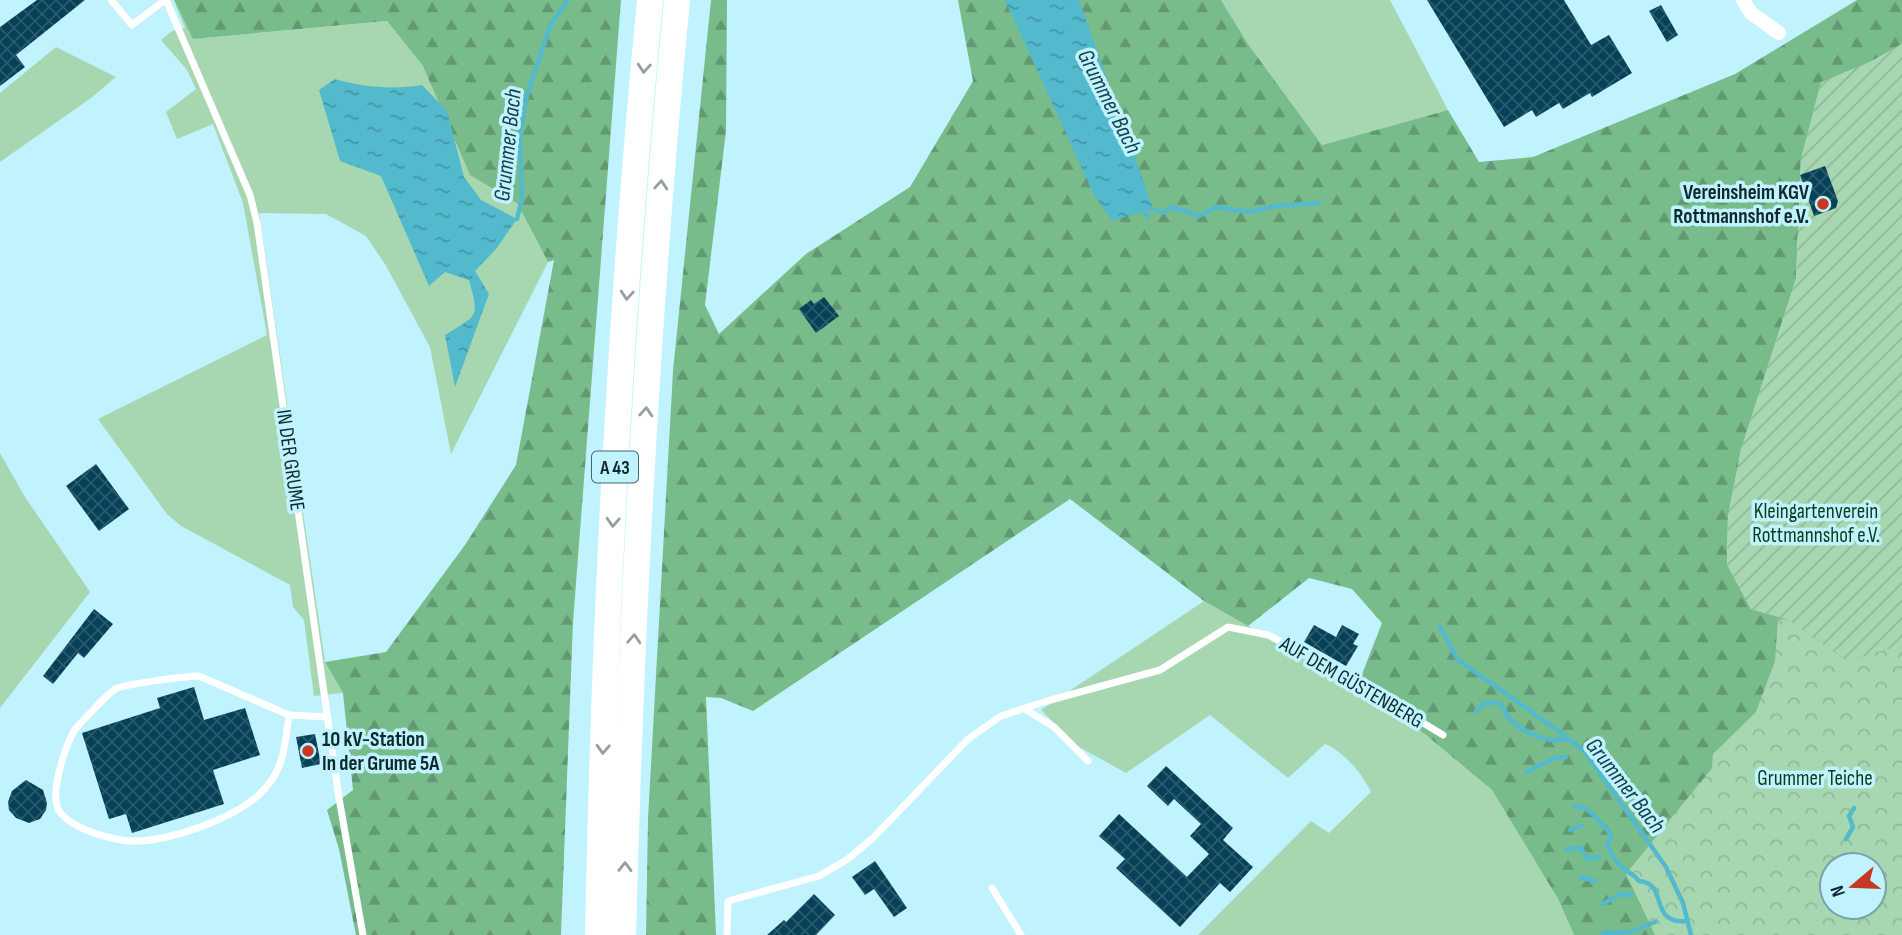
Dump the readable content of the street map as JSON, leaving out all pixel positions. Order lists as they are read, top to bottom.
{
  "streets": {
    "highway": ["A 43"],
    "lane": ["IN DER GRUME", "AUF DEM GÜSTENBERG"]
  },
  "water": ["Grummer Bach"],
  "parks": ["Kleingartenverein Rottmannshof e.V.", "Grummer Teiche"],
  "places": ["Vereinsheim KGV Rottmannshof e.V.", "10 kV-Station In der Grume 5A"],
  "north": "left"
}
